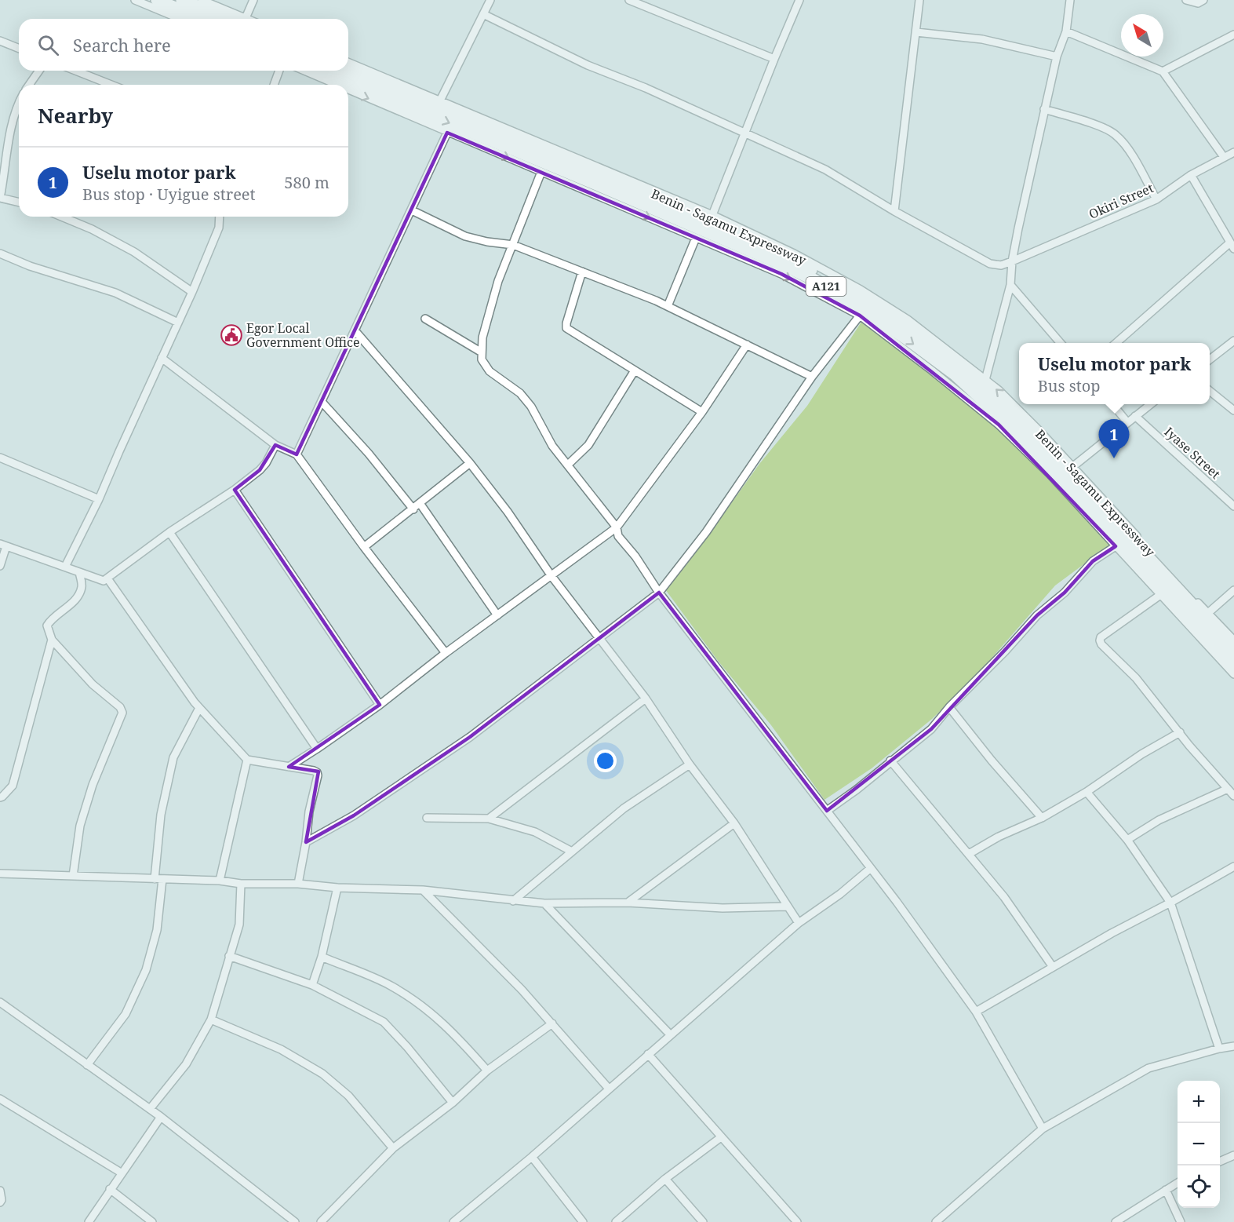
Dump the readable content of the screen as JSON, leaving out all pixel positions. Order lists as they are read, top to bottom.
{
  "streets": {
    "highway": ["Benin - Sagamu Expressway", "A121"],
    "street": ["Okiri Street", "Iyase Street"]
  },
  "crossings": [
    ["Benin - Sagamu Expressway", "A121"]
  ],
  "places": {
    "public building": ["Egor Local Government Office"]
  },
  "north": "top left",
  "page": {
    "search": "Search here",
    "heading": "Nearby",
    "list": [
      {
        "mark": "1",
        "name": "Uselu motor park",
        "note": "Bus stop · Uyigue street",
        "value": "580 m"
      }
    ],
    "popup": ["Uselu motor park", "Bus stop"],
    "pins": "1",
    "map_buttons": ["+", "−"]
  }
}
